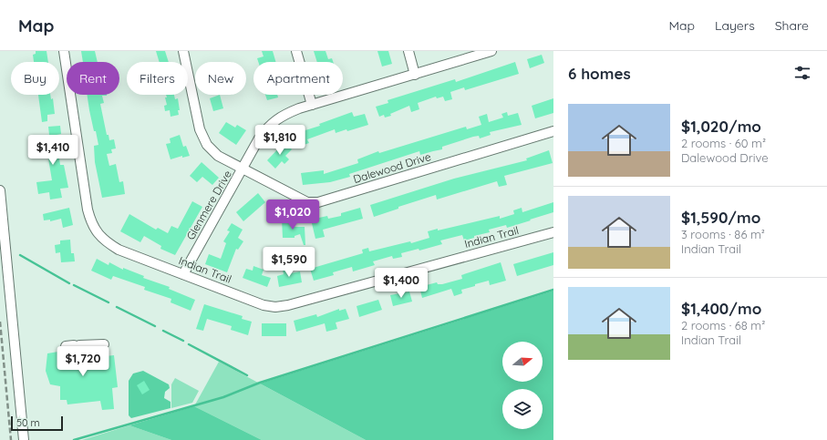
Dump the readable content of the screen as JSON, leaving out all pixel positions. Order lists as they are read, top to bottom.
{
  "streets": {
    "street": ["Dalewood Drive", "Glenmere Drive", "Indian Trail"]
  },
  "crossings": [
    ["Dalewood Drive", "Glenmere Drive"],
    ["Glenmere Drive", "Indian Trail"]
  ],
  "scale_bar": "50 m",
  "north": "right",
  "page": {
    "header": "Map",
    "nav": ["Map", "Layers", "Share"],
    "heading": "6 homes",
    "chip": [
      "Buy",
      "Rent",
      "Filters",
      "New",
      "Apartment"
    ],
    "list": [
      {
        "name": "$1,020/mo",
        "note": "2 rooms · 60 m² · Dalewood Drive"
      },
      {
        "name": "$1,590/mo",
        "note": "3 rooms · 86 m² · Indian Trail"
      },
      {
        "name": "$1,400/mo",
        "note": "2 rooms · 68 m² · Indian Trail"
      }
    ],
    "price": [
      "$1,810",
      "$1,410",
      "$1,020",
      "$1,590",
      "$1,400",
      "$1,720"
    ],
    "scale": "50 m"
  }
}
